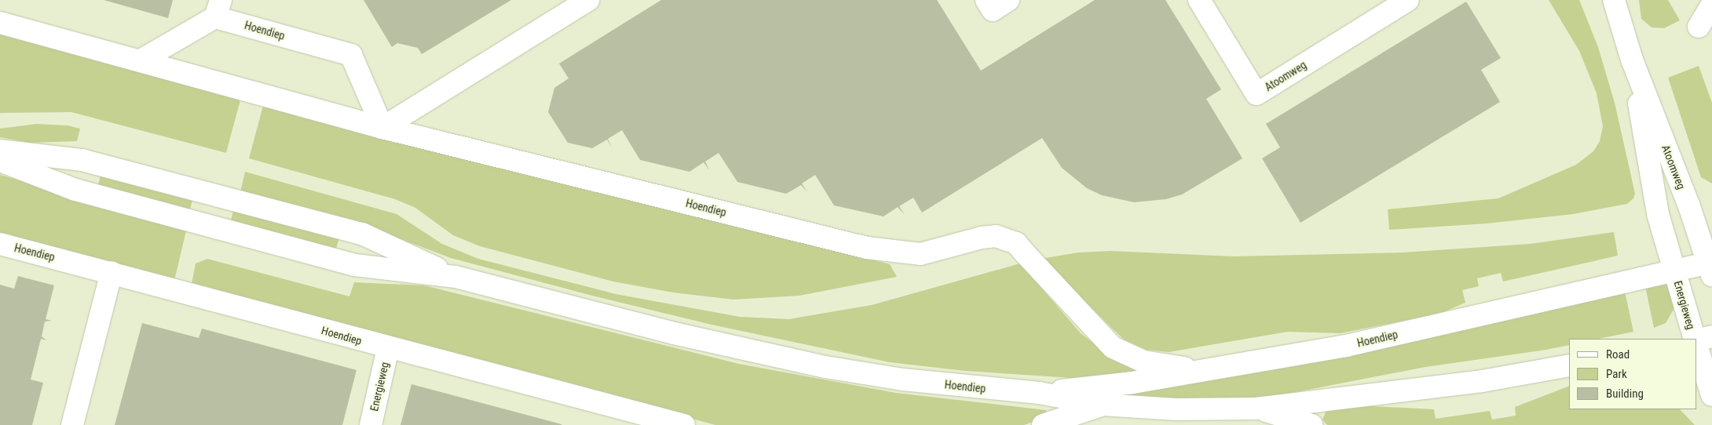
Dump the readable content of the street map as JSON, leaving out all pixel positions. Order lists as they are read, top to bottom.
{
  "streets": {
    "main road": ["Hoendiep", "Atoomweg", "Energieweg"]
  },
  "crossings": [
    ["Hoendiep", "Atoomweg"],
    ["Hoendiep", "Energieweg"],
    ["Atoomweg", "Energieweg"]
  ],
  "legend": ["Road", "Park", "Building"]
}
